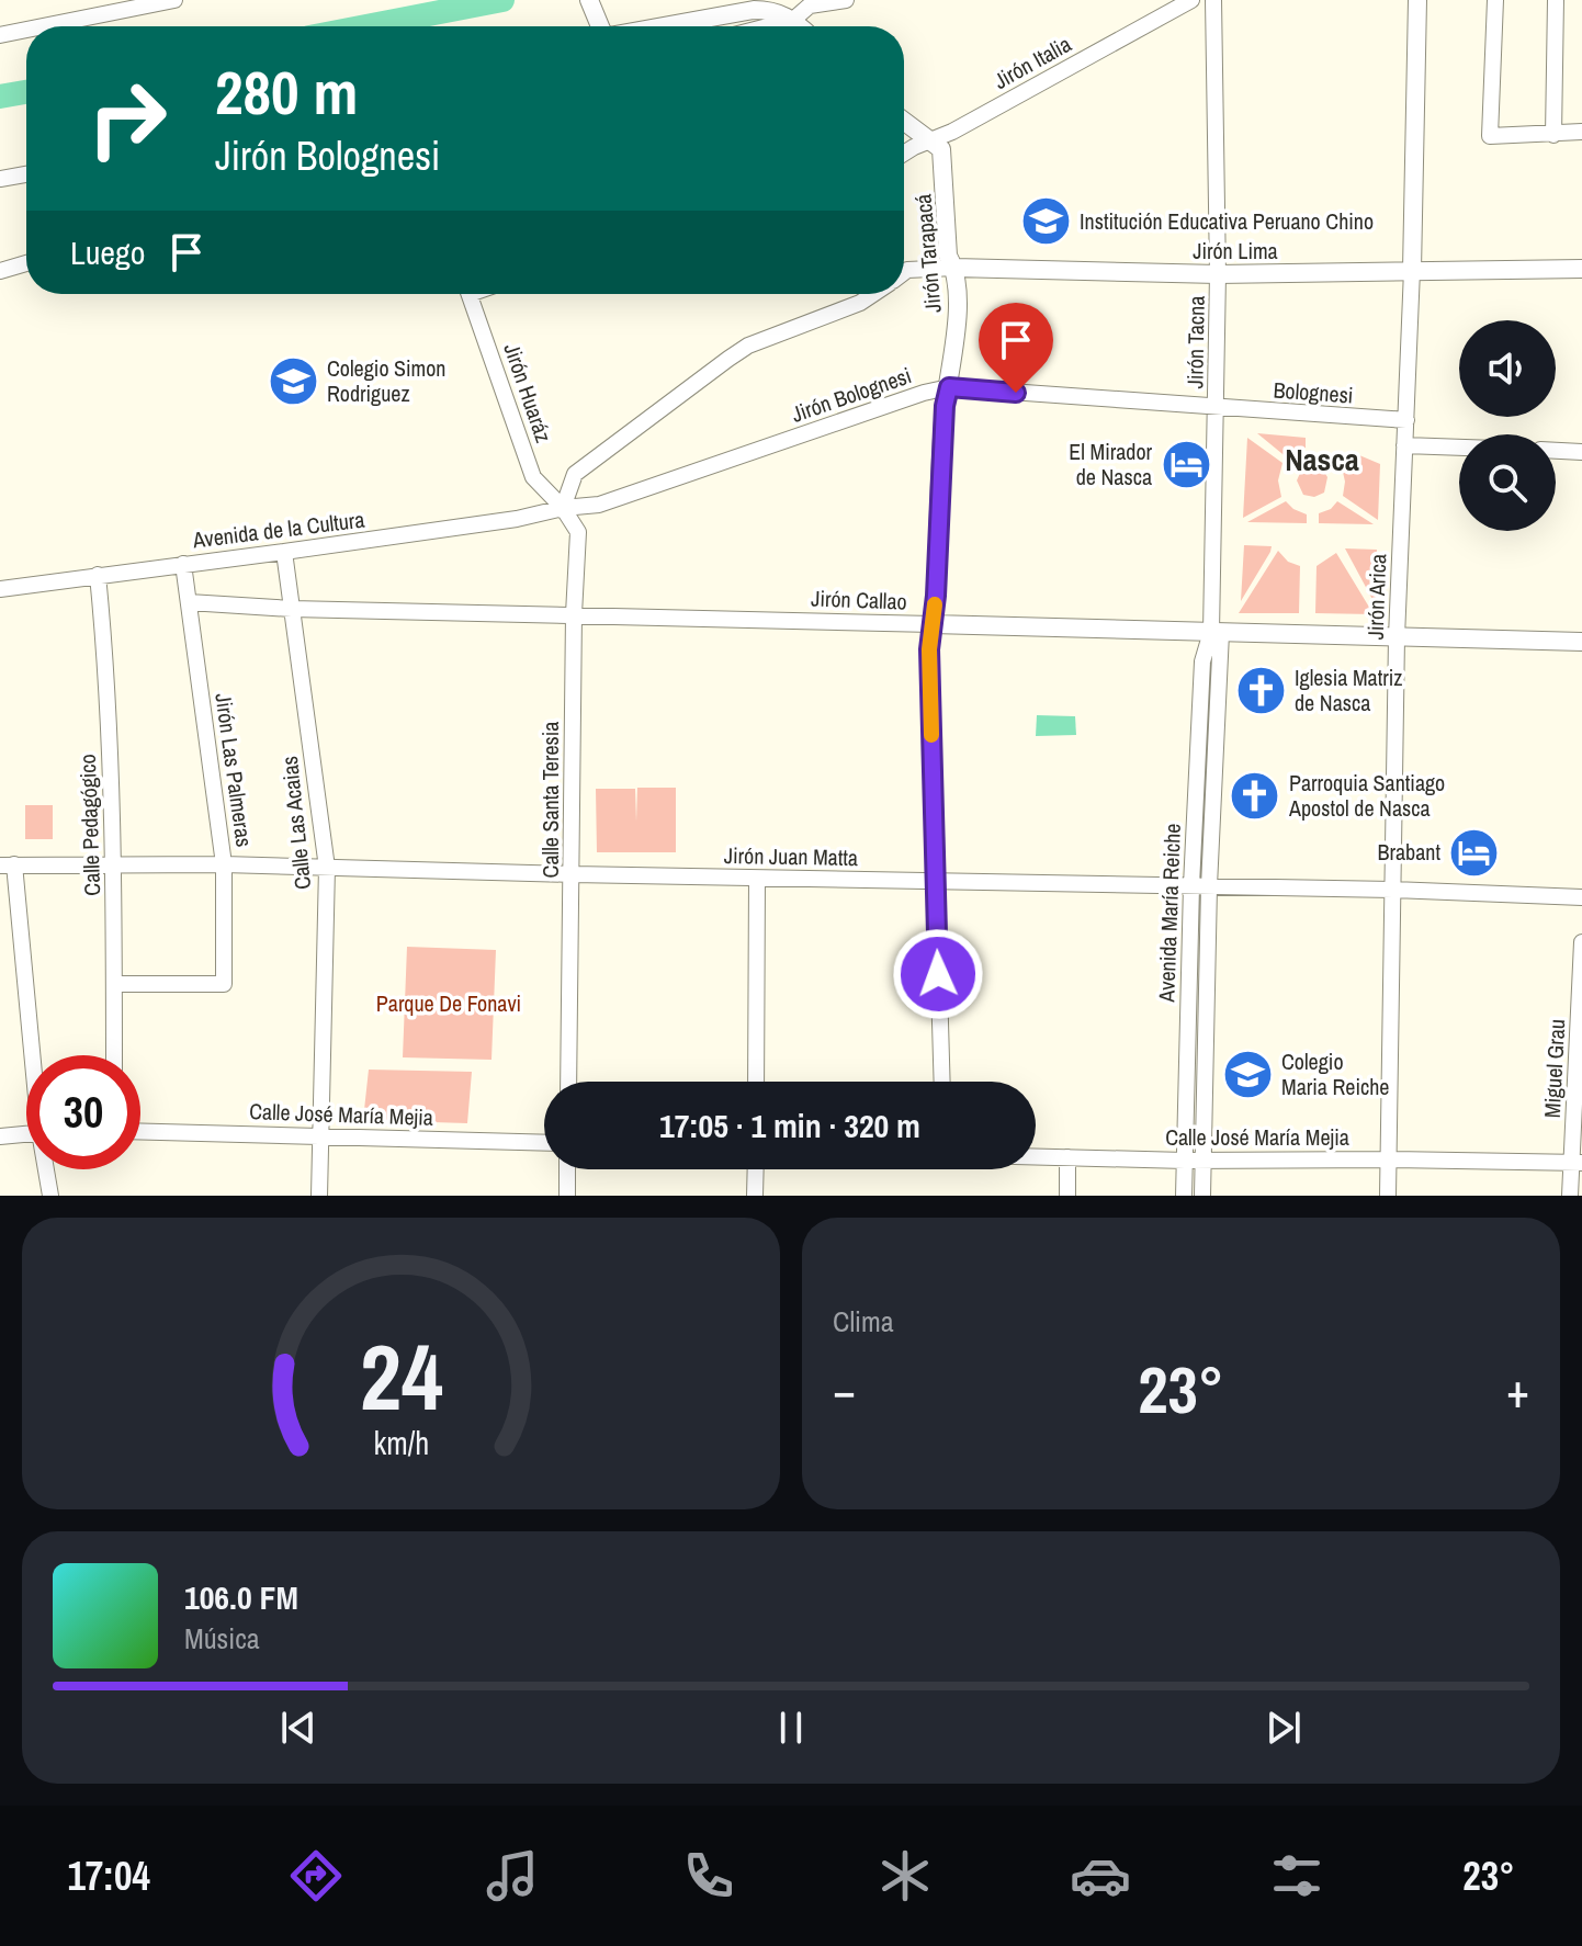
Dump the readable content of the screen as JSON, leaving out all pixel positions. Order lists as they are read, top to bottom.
{
  "streets": {
    "street": [
      "Jirón Italia",
      "Jirón Lima",
      "Jirón Tarapacá",
      "Jirón Tacna",
      "Jirón Huaráz",
      "Bolognesi",
      "Jirón Bolognesi",
      "Avenida de la Cultura",
      "Jirón Arica",
      "Jirón Callao",
      "Jirón Las Palmeras",
      "Calle Santa Teresia",
      "Calle Las Acaias",
      "Calle Pedagógico",
      "Jirón Juan Matta",
      "Avenida María Reiche",
      "Miguel Grau",
      "Calle José María Mejia"
    ]
  },
  "crossings": [
    ["Jirón Italia", "Jirón Tarapacá"],
    ["Jirón Lima", "Jirón Tarapacá"],
    ["Jirón Lima", "Jirón Tacna"],
    ["Jirón Lima", "Jirón Huaráz"],
    ["Jirón Lima", "Jirón Bolognesi"],
    ["Jirón Lima", "Avenida de la Cultura"],
    ["Jirón Lima", "Jirón Arica"],
    ["Jirón Lima", "Calle Santa Teresia"],
    ["Jirón Tarapacá", "Jirón Bolognesi"],
    ["Jirón Tarapacá", "Jirón Callao"],
    ["Jirón Tarapacá", "Jirón Juan Matta"],
    ["Jirón Tacna", "Bolognesi"],
    ["Jirón Tacna", "Jirón Bolognesi"],
    ["Jirón Tacna", "Jirón Callao"],
    ["Jirón Tacna", "Avenida María Reiche"],
    ["Jirón Huaráz", "Jirón Bolognesi"],
    ["Jirón Huaráz", "Avenida de la Cultura"],
    ["Jirón Huaráz", "Calle Santa Teresia"],
    ["Bolognesi", "Jirón Bolognesi"],
    ["Bolognesi", "Jirón Arica"],
    ["Jirón Bolognesi", "Avenida de la Cultura"],
    ["Jirón Bolognesi", "Calle Santa Teresia"],
    ["Avenida de la Cultura", "Jirón Las Palmeras"],
    ["Avenida de la Cultura", "Calle Santa Teresia"],
    ["Avenida de la Cultura", "Calle Las Acaias"],
    ["Avenida de la Cultura", "Calle Pedagógico"],
    ["Jirón Arica", "Jirón Callao"],
    ["Jirón Arica", "Jirón Juan Matta"],
    ["Jirón Arica", "Calle José María Mejia"],
    ["Jirón Callao", "Jirón Las Palmeras"],
    ["Jirón Callao", "Calle Santa Teresia"],
    ["Jirón Callao", "Calle Las Acaias"],
    ["Jirón Callao", "Avenida María Reiche"],
    ["Jirón Las Palmeras", "Calle Pedagógico"],
    ["Jirón Las Palmeras", "Jirón Juan Matta"],
    ["Calle Santa Teresia", "Jirón Juan Matta"],
    ["Calle Las Acaias", "Jirón Juan Matta"],
    ["Calle Las Acaias", "Calle José María Mejia"],
    ["Calle Pedagógico", "Jirón Juan Matta"],
    ["Jirón Juan Matta", "Avenida María Reiche"],
    ["Avenida María Reiche", "Calle José María Mejia"],
    ["Miguel Grau", "Calle José María Mejia"]
  ],
  "districts": ["Nasca"],
  "parks": ["Parque De Fonavi"],
  "places": {
    "school or university": ["Institución Educativa Peruano Chino", "Colegio Simon Rodriguez", "Colegio Maria Reiche"],
    "hotel": ["El Mirador de Nasca", "Brabant"],
    "church": ["Iglesia Matriz de Nasca", "Parroquia Santiago Apostol de Nasca"]
  },
  "page": {
    "turn": ["280 m", "Jirón Bolognesi"],
    "then": "Luego",
    "limit": "30",
    "trip": "17:05 · 1 min · 320 m",
    "tile": "Clima",
    "heat": ["−", "23°", "+"],
    "song": ["106.0 FM", "Música"],
    "tabs": ["17:04", "23°"],
    "gauge": ["24", "km/h"]
  }
}
